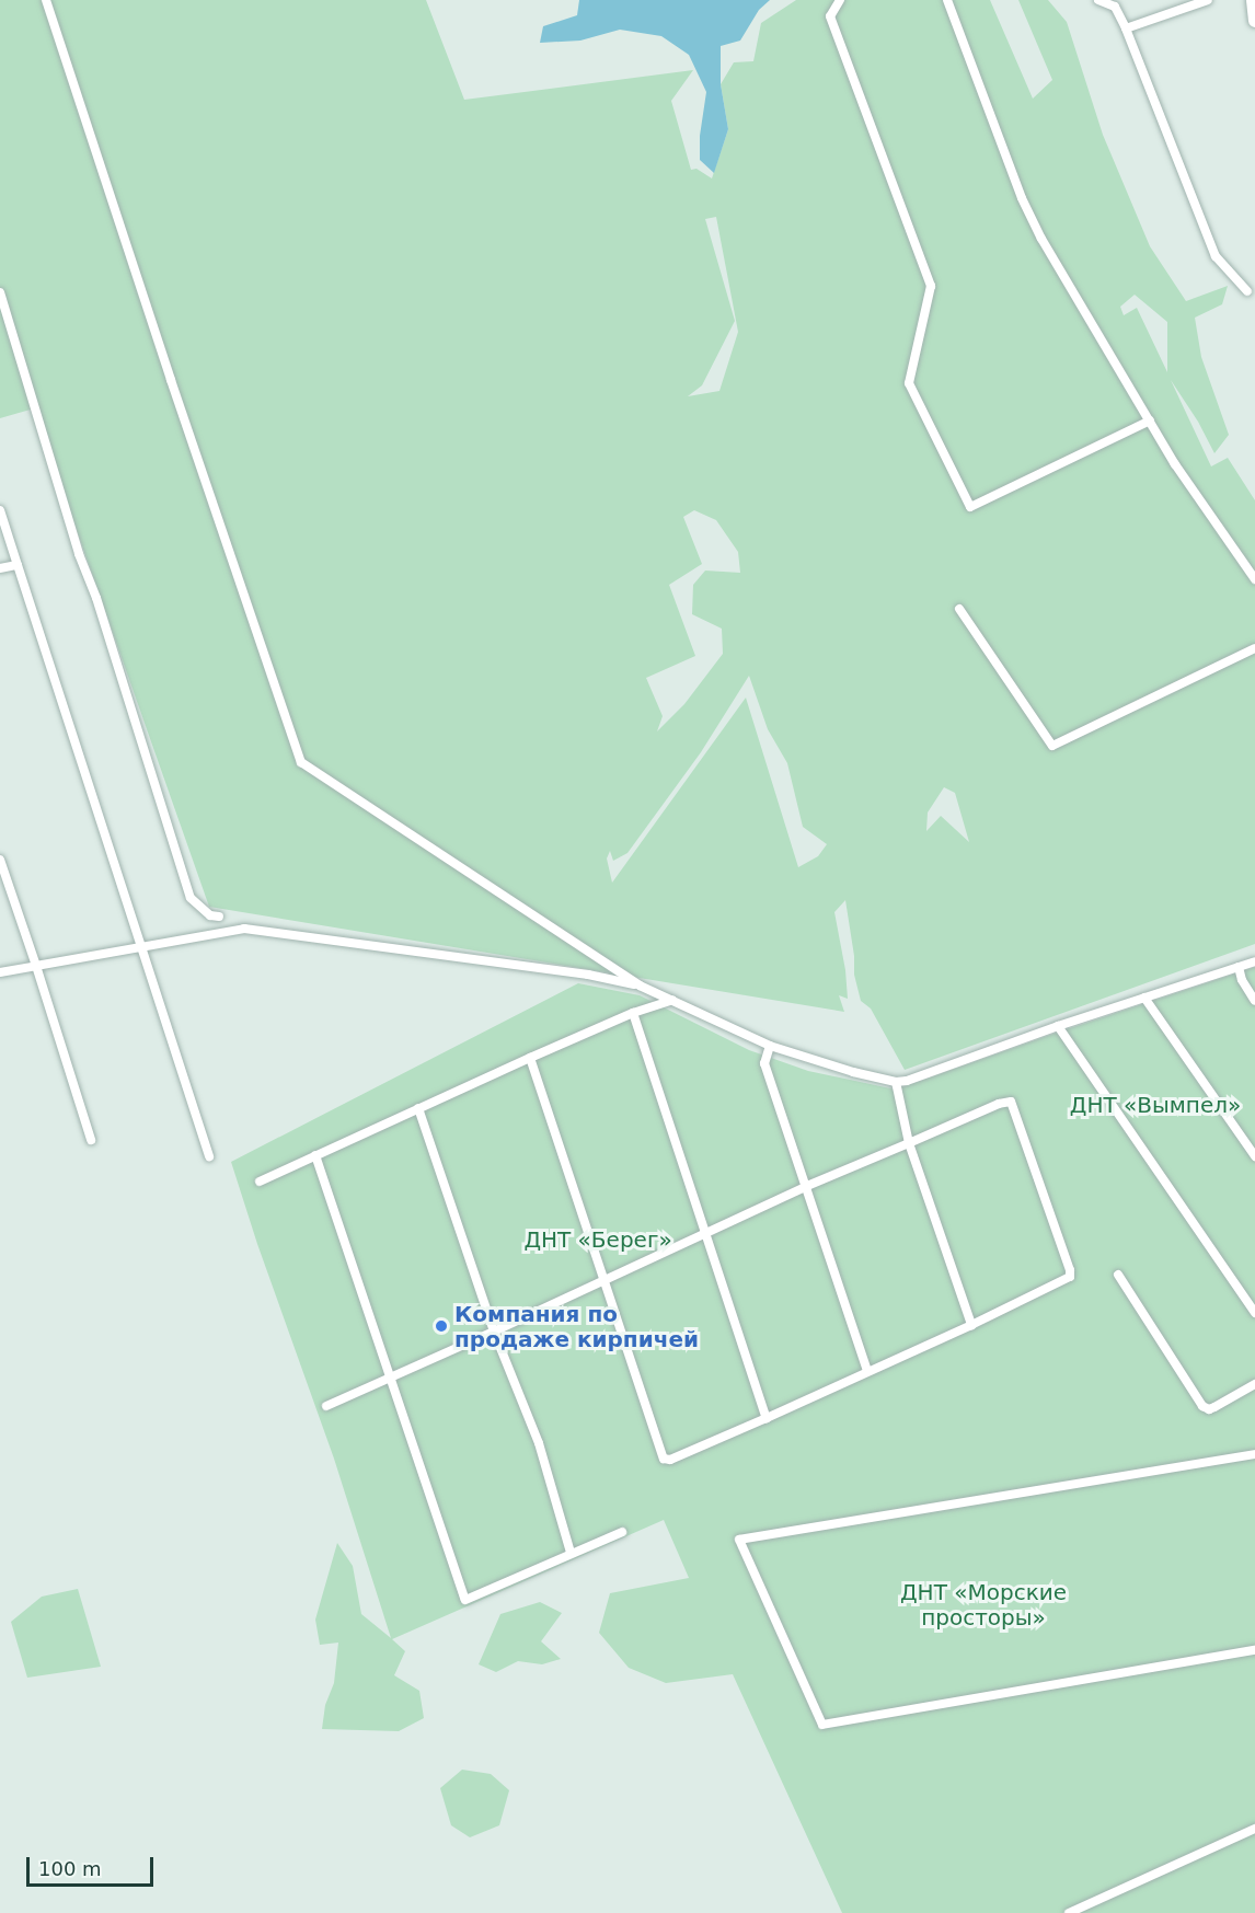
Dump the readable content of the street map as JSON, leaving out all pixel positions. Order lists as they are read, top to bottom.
{
  "parks": ["ДНТ «Вымпел»", "ДНТ «Берег»", "ДНТ «Морские просторы»"],
  "places": ["Компания по продаже кирпичей"],
  "scale_bar": "100 m"
}
